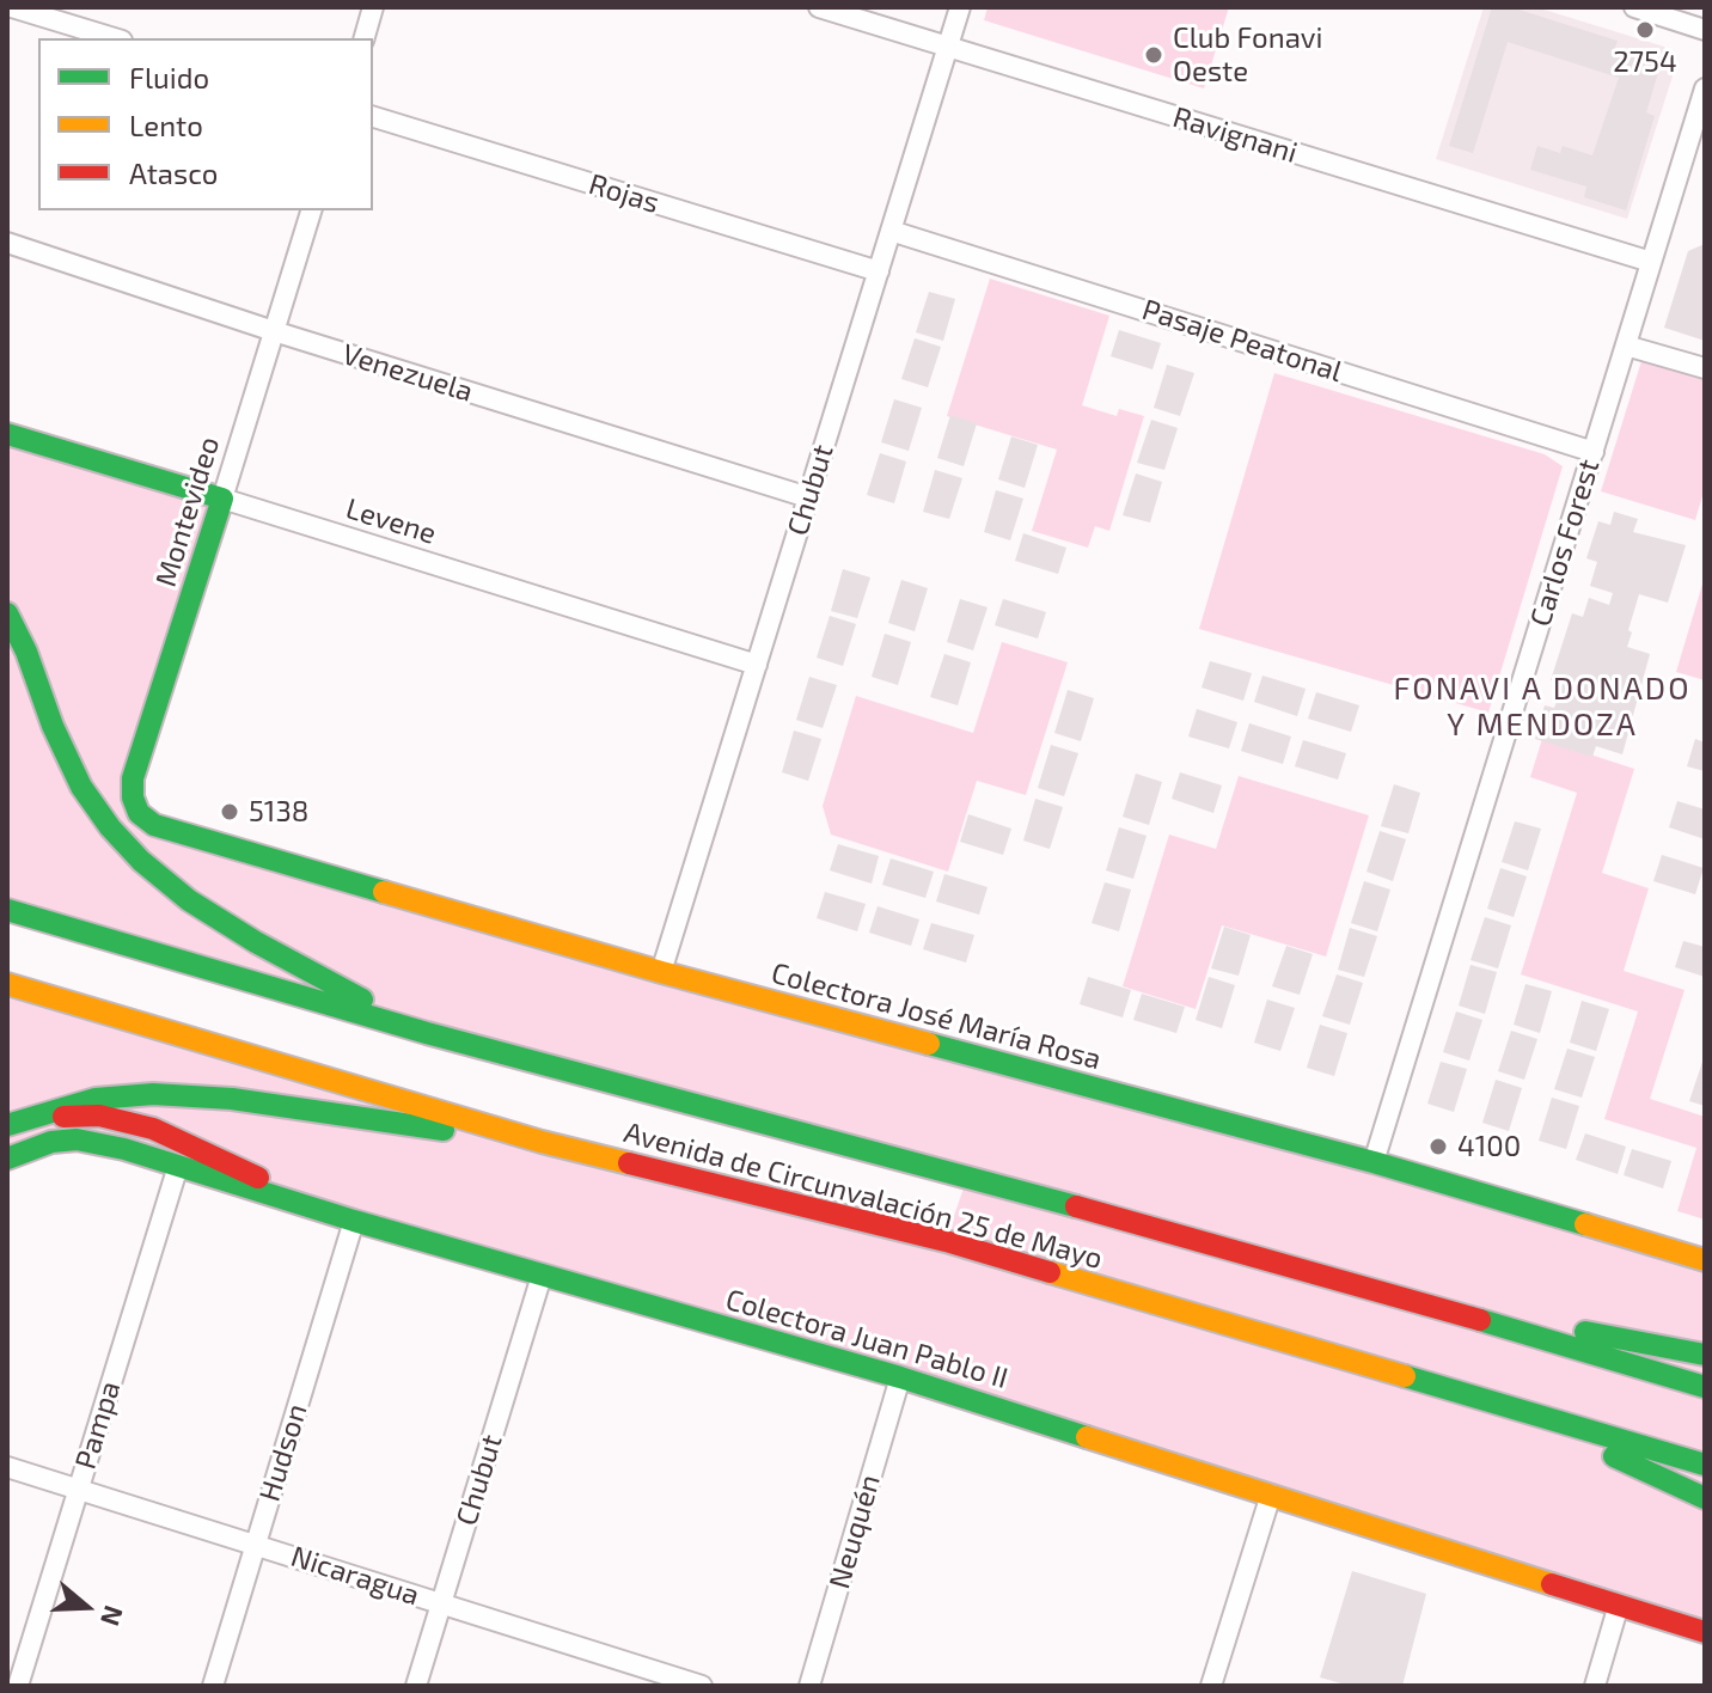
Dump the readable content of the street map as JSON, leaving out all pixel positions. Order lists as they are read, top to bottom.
{
  "streets": {
    "main road": [
      "Montevideo",
      "Levene",
      "Colectora José María Rosa",
      "Avenida de Circunvalación 25 de Mayo",
      "Colectora Juan Pablo II"
    ],
    "street": [
      "Ravignani",
      "Rojas",
      "Pasaje Peatonal",
      "Venezuela",
      "Chubut",
      "Carlos Forest",
      "Pampa",
      "Hudson",
      "Neuquén",
      "Nicaragua"
    ]
  },
  "crossings": [
    ["Ravignani", "Chubut"],
    ["Ravignani", "Carlos Forest"],
    ["Rojas", "Chubut"],
    ["Pasaje Peatonal", "Chubut"],
    ["Pasaje Peatonal", "Carlos Forest"],
    ["Venezuela", "Chubut"],
    ["Venezuela", "Montevideo"],
    ["Chubut", "Levene"],
    ["Chubut", "Colectora José María Rosa"],
    ["Chubut", "Colectora Juan Pablo II"],
    ["Chubut", "Nicaragua"],
    ["Montevideo", "Levene"],
    ["Montevideo", "Colectora José María Rosa"],
    ["Carlos Forest", "Colectora José María Rosa"],
    ["Colectora Juan Pablo II", "Pampa"],
    ["Colectora Juan Pablo II", "Hudson"],
    ["Colectora Juan Pablo II", "Neuquén"],
    ["Pampa", "Nicaragua"],
    ["Hudson", "Nicaragua"]
  ],
  "districts": ["FONAVI A DONADO Y MENDOZA"],
  "places": [
    "2754",
    "Club Fonavi Oeste",
    "5138",
    "4100"
  ],
  "legend": ["Fluido", "Lento", "Atasco"],
  "north": "right"
}
